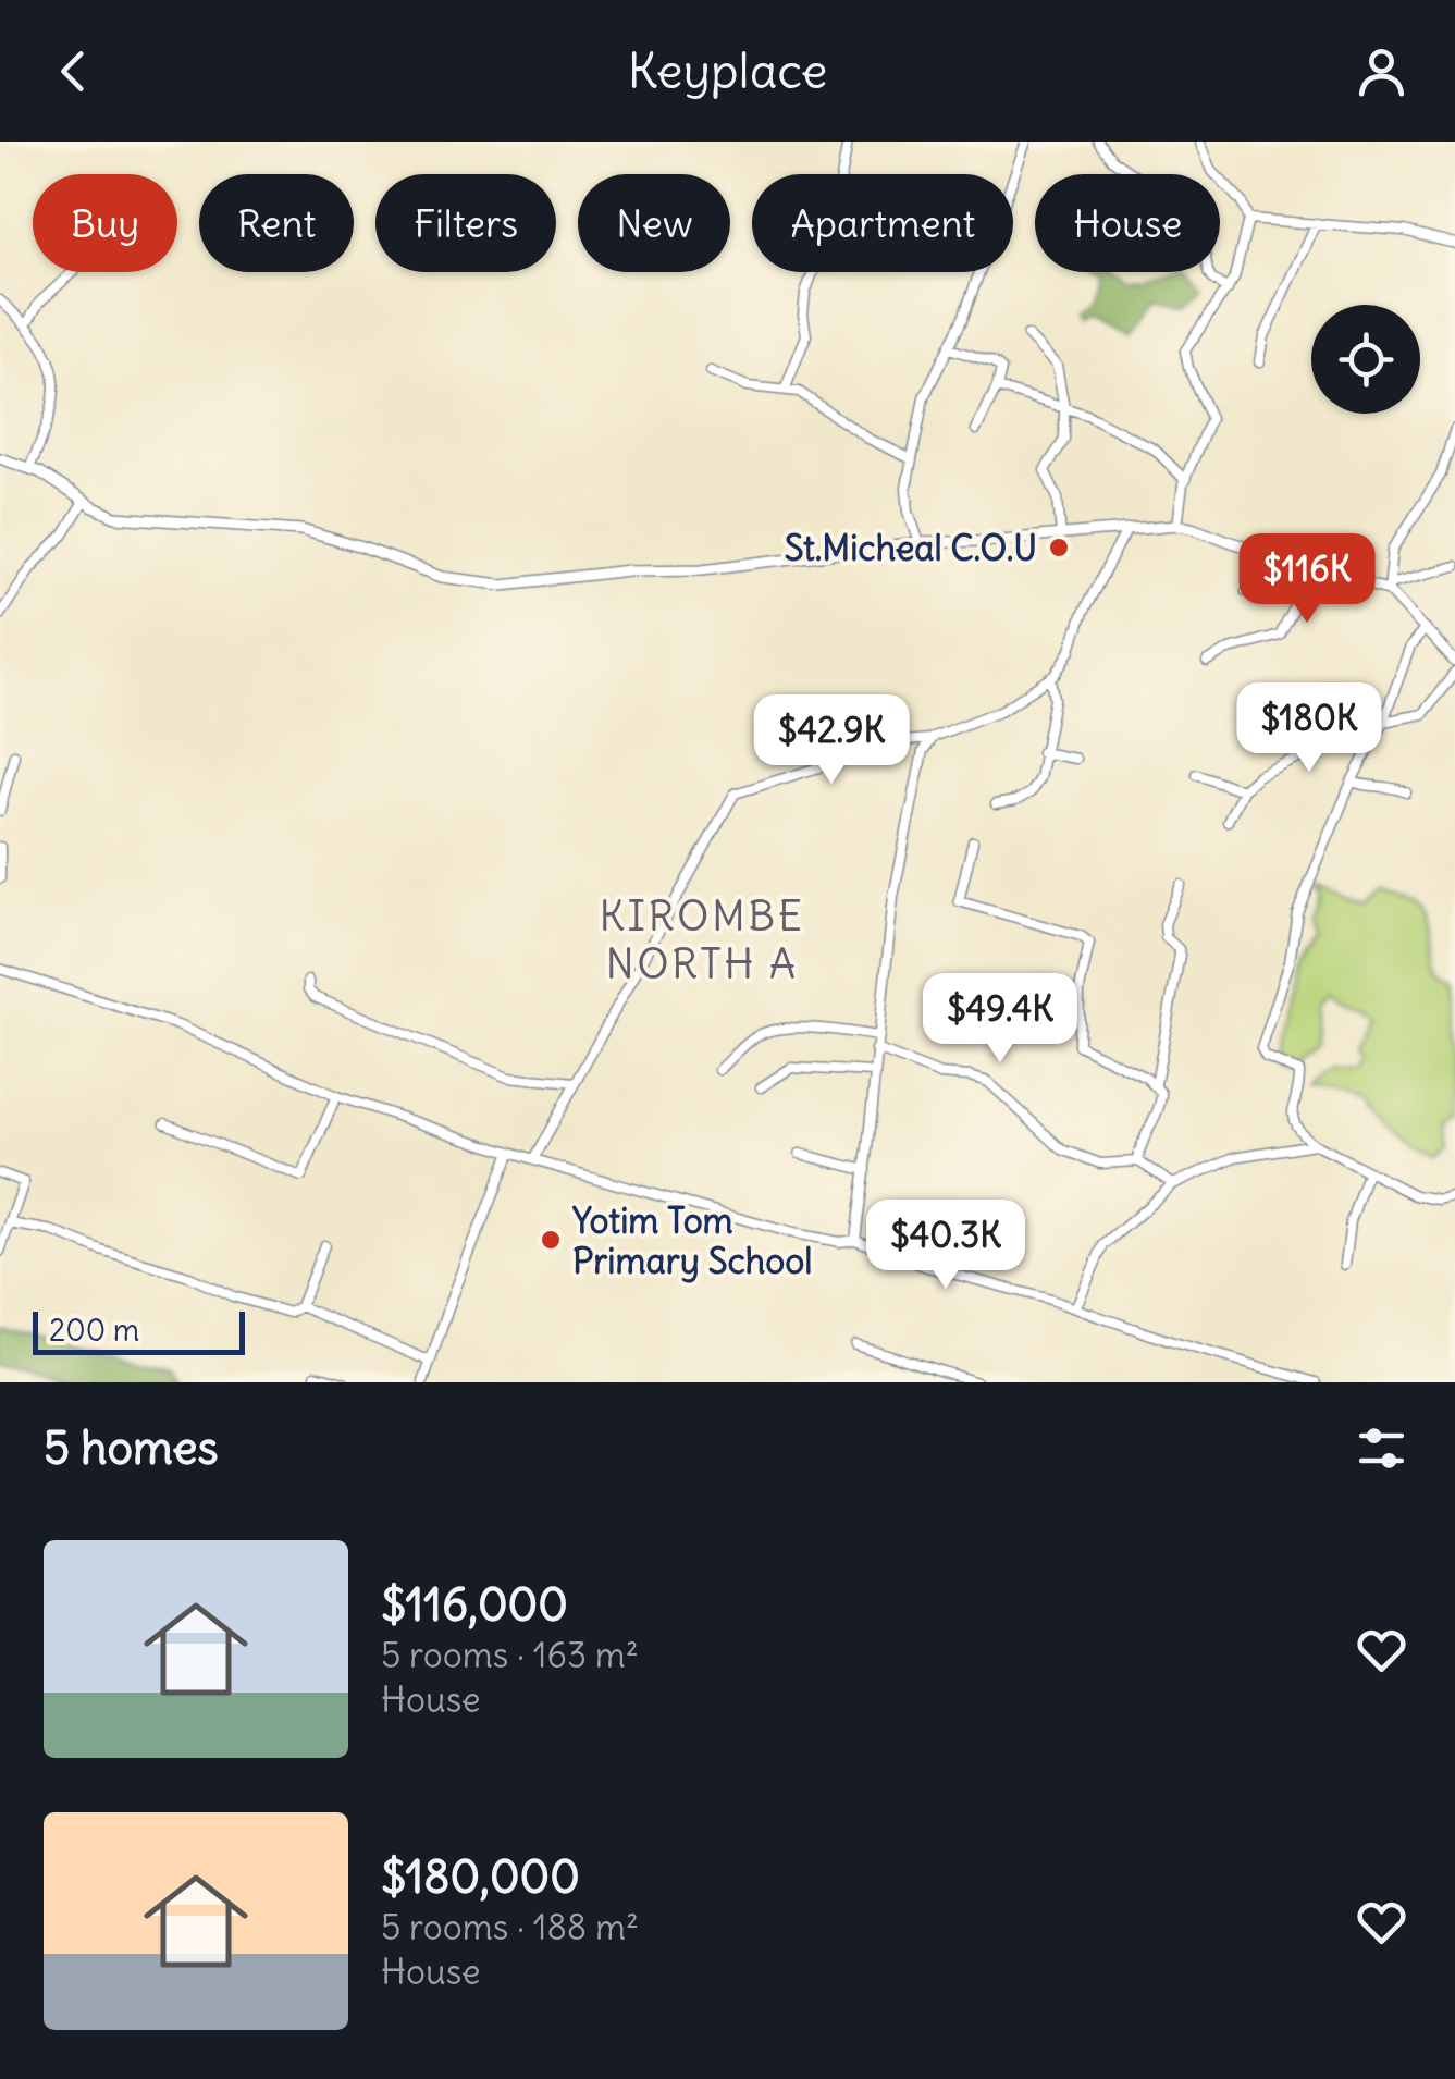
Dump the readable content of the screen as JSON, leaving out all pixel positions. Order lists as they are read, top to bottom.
{
  "districts": ["KIROMBE NORTH A"],
  "places": ["St.Micheal C.O.U", "Yotim Tom Primary School"],
  "scale_bar": "200 m",
  "page": {
    "header": "Keyplace",
    "chip": [
      "Buy",
      "Rent",
      "Filters",
      "New",
      "Apartment",
      "House"
    ],
    "price": [
      "$116K",
      "$180K",
      "$42.9K",
      "$49.4K",
      "$40.3K"
    ],
    "scale": "200 m",
    "heading": "5 homes",
    "list": [
      {
        "name": "$116,000",
        "note": "5 rooms · 163 m² · House"
      },
      {
        "name": "$180,000",
        "note": "5 rooms · 188 m² · House"
      }
    ]
  }
}
